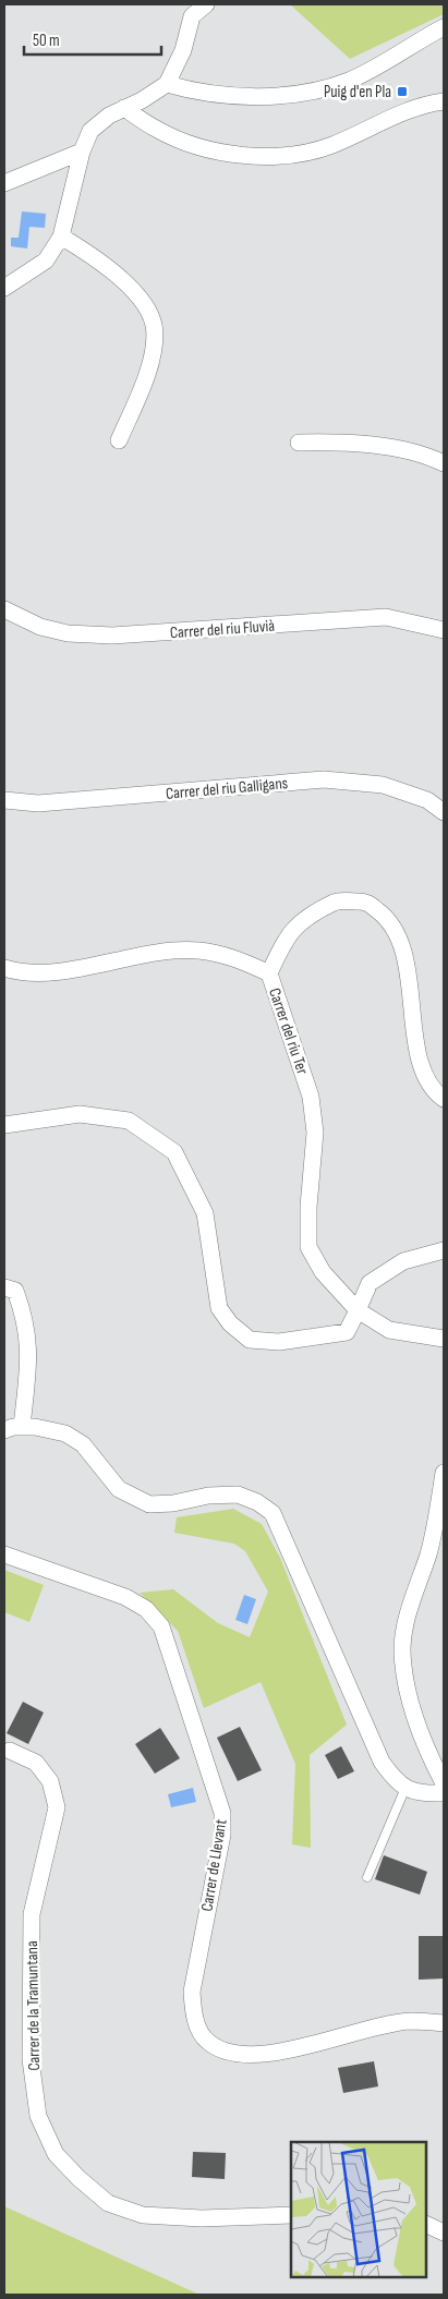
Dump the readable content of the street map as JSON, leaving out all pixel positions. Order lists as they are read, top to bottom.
{
  "streets": {
    "street": [
      "Carrer del riu Fluvià",
      "Carrer del riu Galligans",
      "Carrer del riu Ter",
      "Carrer de Llevant",
      "Carrer de la Tramuntana"
    ]
  },
  "places": {
    "transit": ["Puig d'en Pla"]
  },
  "scale_bar": "50 m"
}
